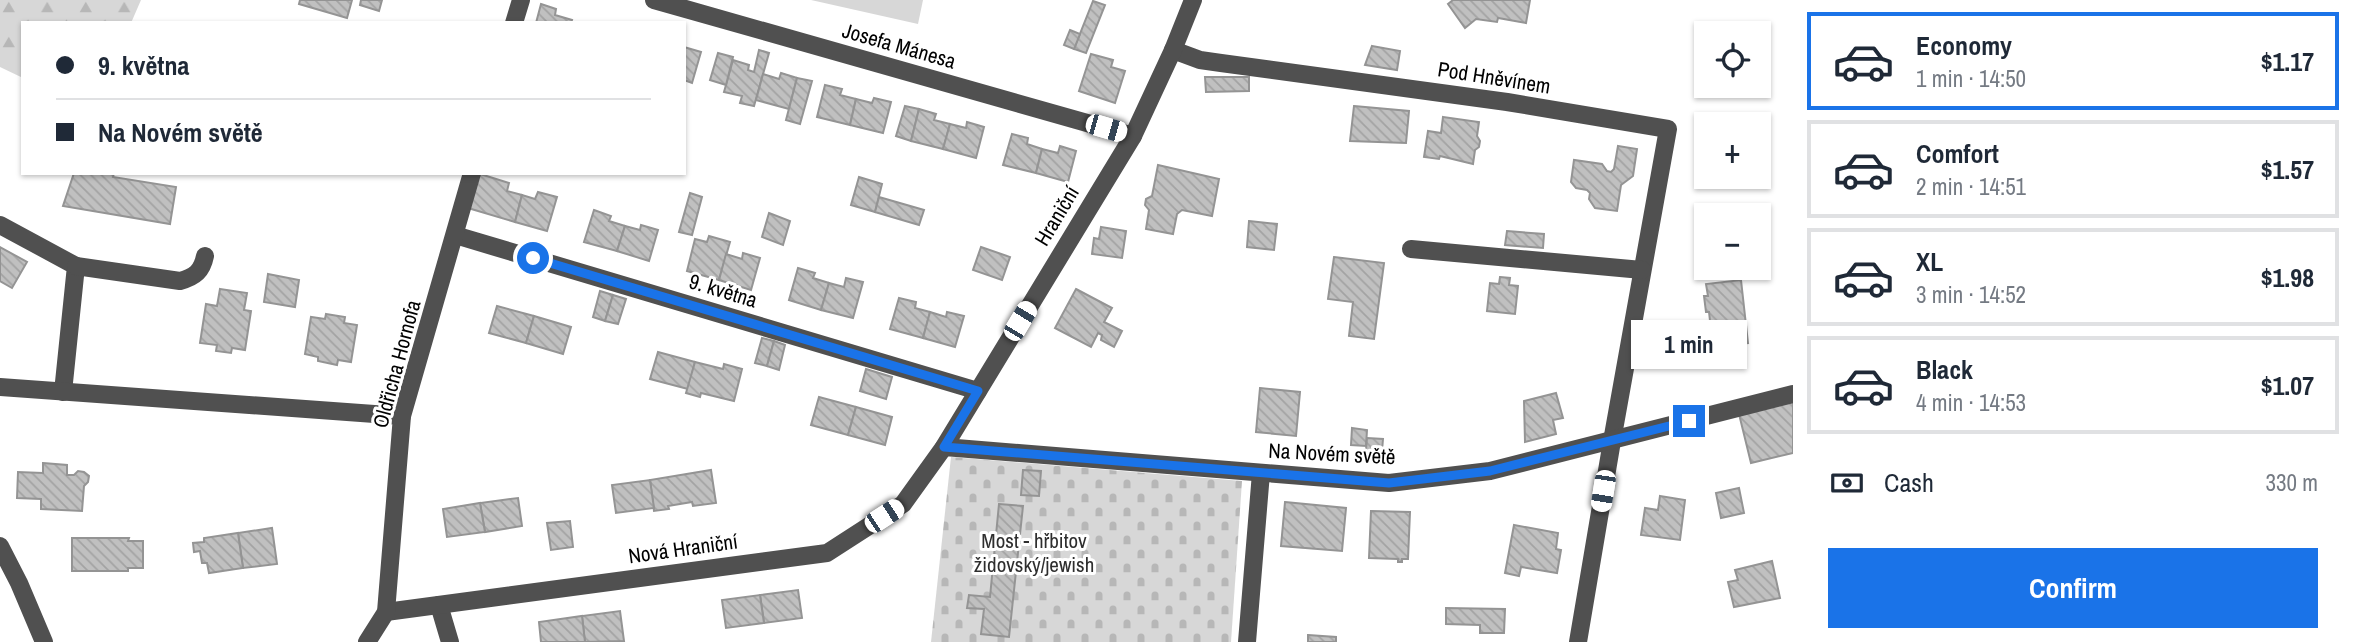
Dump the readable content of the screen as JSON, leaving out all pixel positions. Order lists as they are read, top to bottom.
{
  "streets": {
    "street": [
      "Josefa Mánesa",
      "Pod Hněvínem",
      "Hraniční",
      "9. května",
      "Oldřicha Hornofa",
      "Na Novém světě",
      "Nová Hraniční"
    ]
  },
  "crossings": [
    ["Josefa Mánesa", "Hraniční"],
    ["Pod Hněvínem", "Hraniční"],
    ["Pod Hněvínem", "Na Novém světě"],
    ["Hraniční", "9. května"],
    ["Hraniční", "Na Novém světě"],
    ["Hraniční", "Nová Hraniční"],
    ["9. května", "Oldřicha Hornofa"],
    ["Oldřicha Hornofa", "Nová Hraniční"],
    ["Na Novém světě", "Nová Hraniční"]
  ],
  "parks": ["Most - hřbitov židovský/jewish"],
  "page": {
    "list": [
      {
        "name": "Economy",
        "note": "1 min · 14:50",
        "value": "$1.17"
      },
      {
        "name": "Comfort",
        "note": "2 min · 14:51",
        "value": "$1.57"
      },
      {
        "name": "XL",
        "note": "3 min · 14:52",
        "value": "$1.98"
      },
      {
        "name": "Black",
        "note": "4 min · 14:53",
        "value": "$1.07"
      }
    ],
    "map_buttons": ["+", "−"],
    "banner": ["9. května", "Na Novém světě"],
    "bubble": "1 min",
    "pay": ["Cash", "330 m"],
    "buttons": "Confirm"
  }
}
